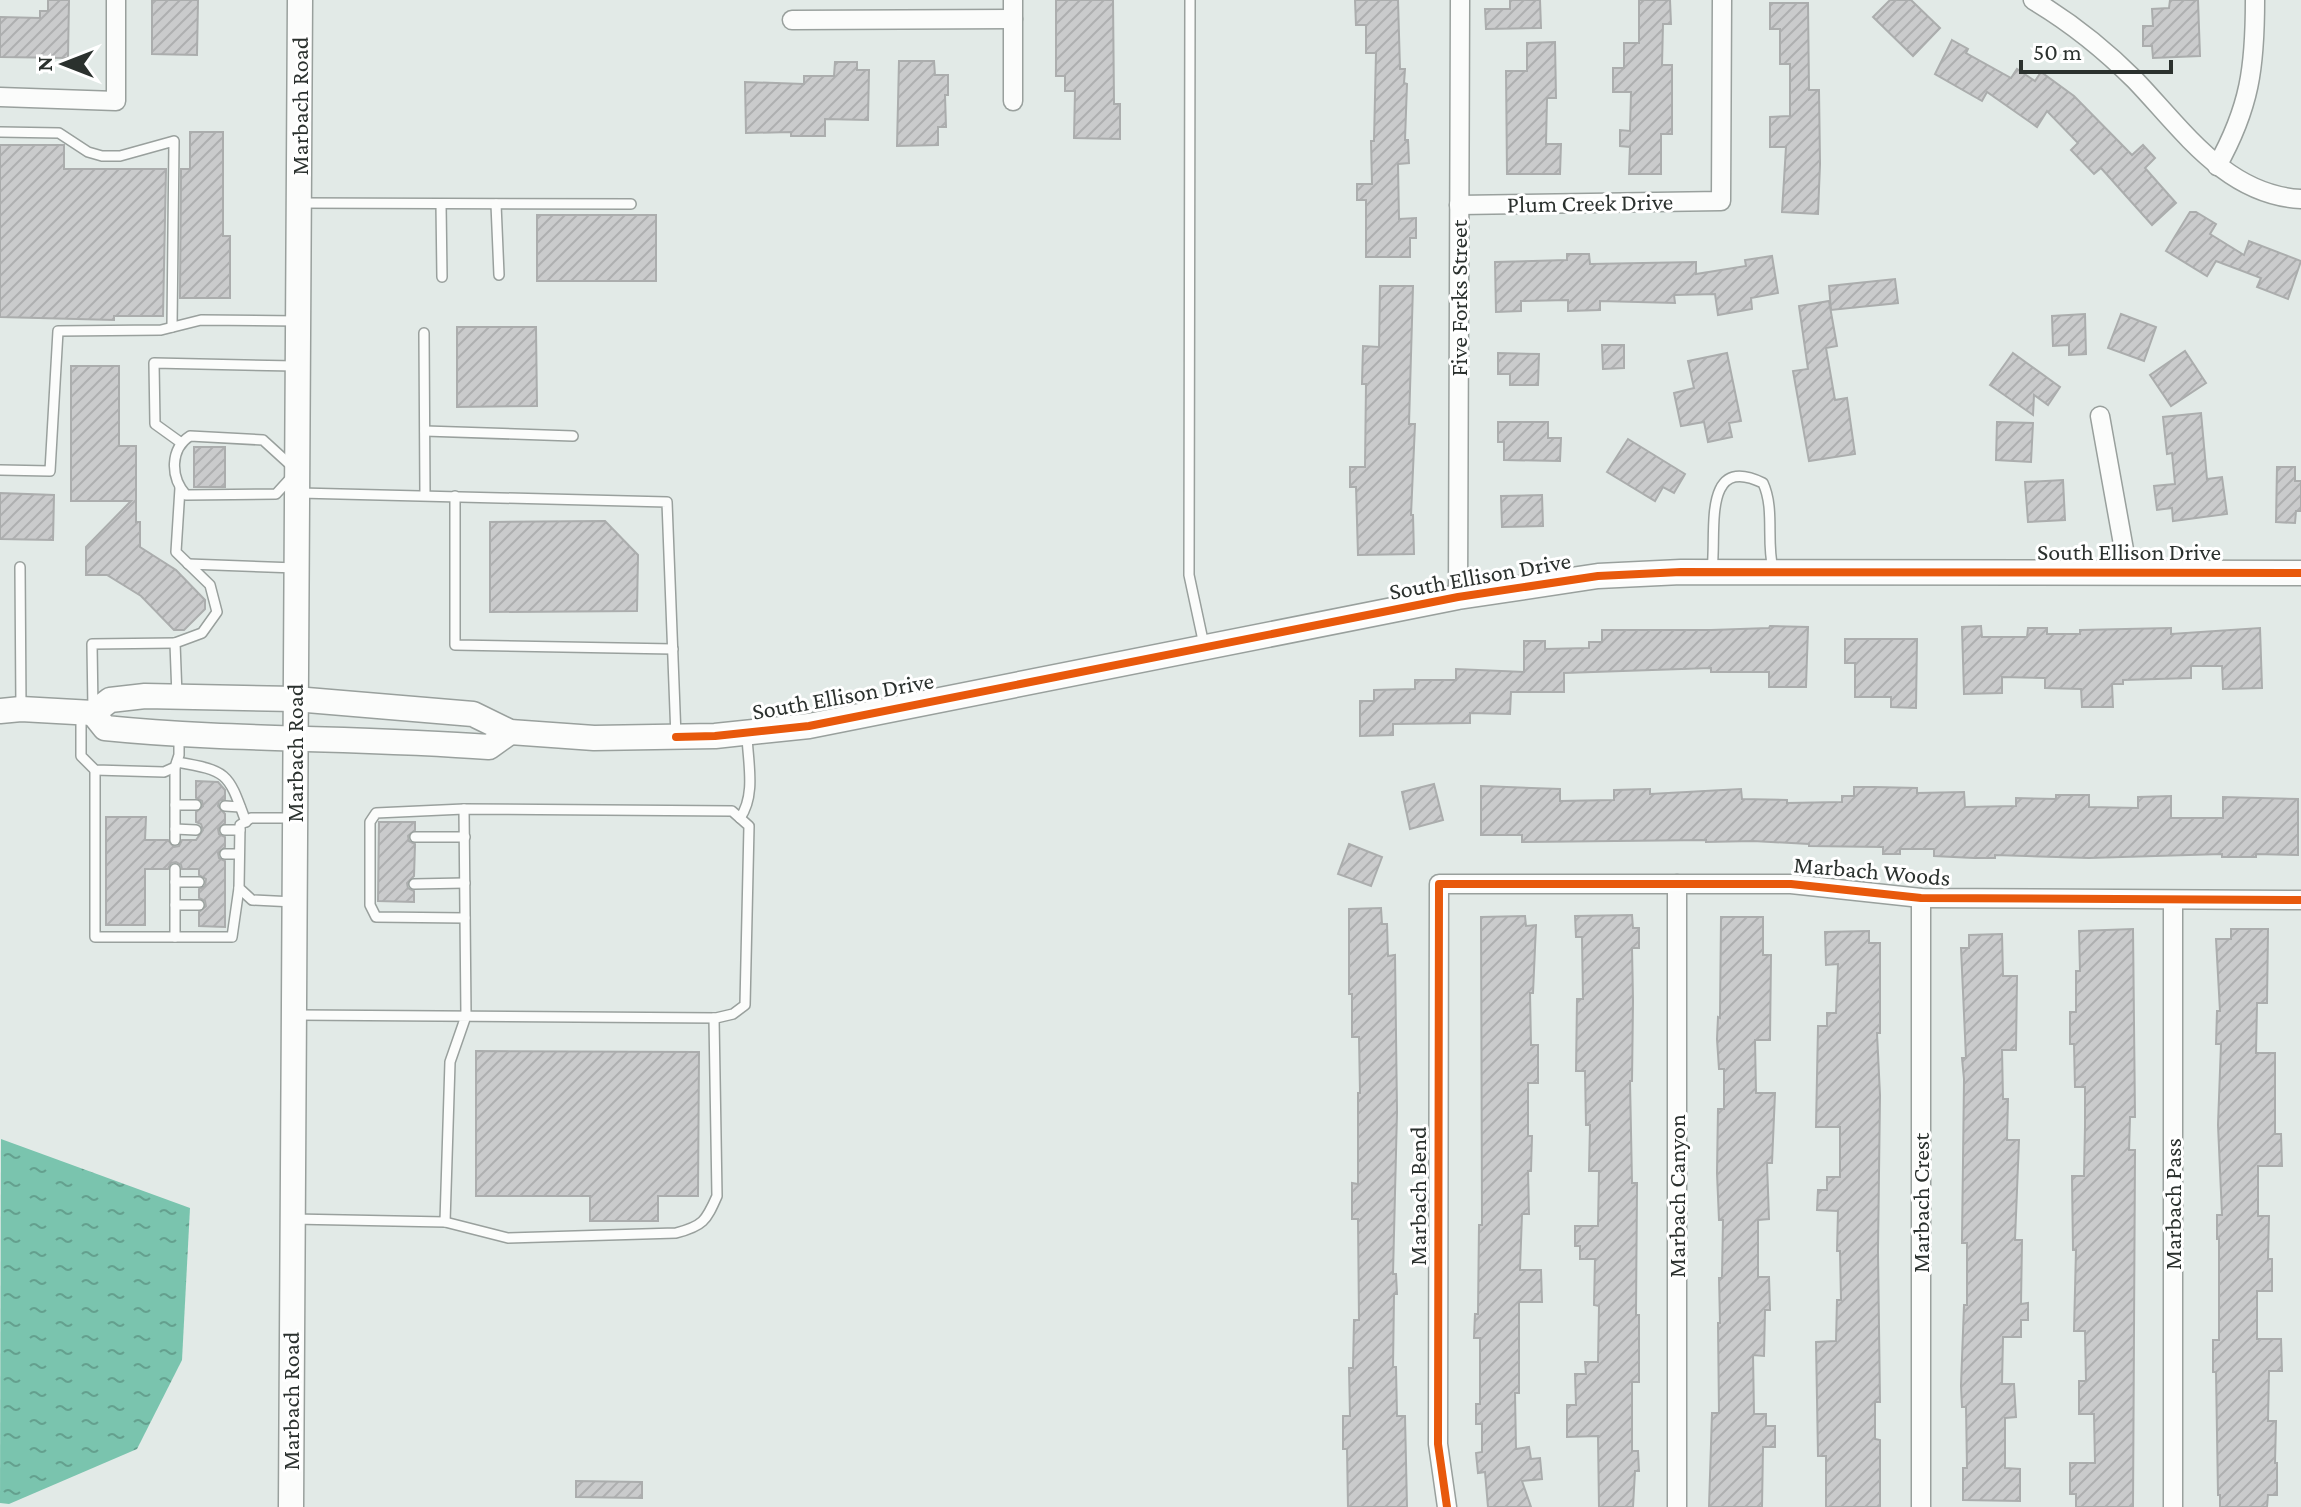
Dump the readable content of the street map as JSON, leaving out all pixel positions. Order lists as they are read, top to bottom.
{
  "streets": {
    "street": [
      "Marbach Road",
      "Plum Creek Drive",
      "Five Forks Street",
      "South Ellison Drive",
      "Marbach Woods",
      "Marbach Bend",
      "Marbach Canyon",
      "Marbach Crest",
      "Marbach Pass"
    ]
  },
  "crossings": [
    ["Marbach Road", "South Ellison Drive"],
    ["Plum Creek Drive", "Five Forks Street"],
    ["Five Forks Street", "South Ellison Drive"],
    ["Marbach Woods", "Marbach Bend"],
    ["Marbach Woods", "Marbach Canyon"],
    ["Marbach Woods", "Marbach Crest"],
    ["Marbach Woods", "Marbach Pass"]
  ],
  "scale_bar": "50 m",
  "north": "left"
}
